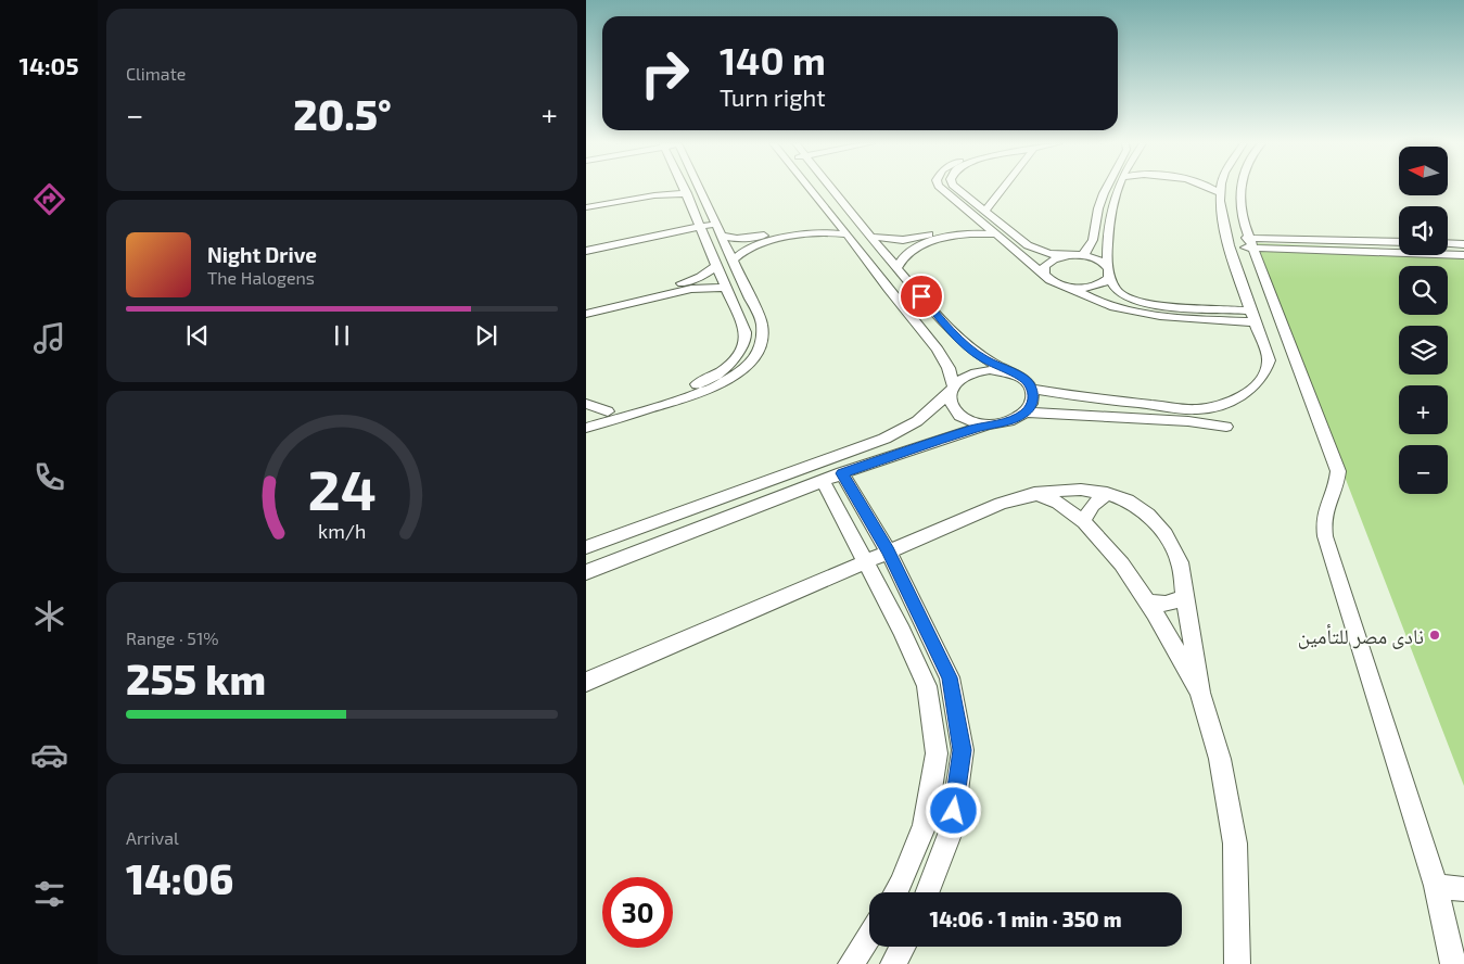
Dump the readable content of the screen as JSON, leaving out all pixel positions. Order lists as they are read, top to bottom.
{
  "places": ["نادى مصر للتأمين"],
  "north": "left",
  "page": {
    "tabs": "14:05",
    "tile": [
      "Climate",
      ["Range · 51%", "255 km"],
      ["Arrival", "14:06"]
    ],
    "turn": ["140 m", "Turn right"],
    "heat": ["−", "20.5°", "+"],
    "map_buttons": ["+", "−"],
    "song": ["Night Drive", "The Halogens"],
    "limit": "30",
    "trip": "14:06 · 1 min · 350 m",
    "gauge": ["24", "km/h"]
  }
}
